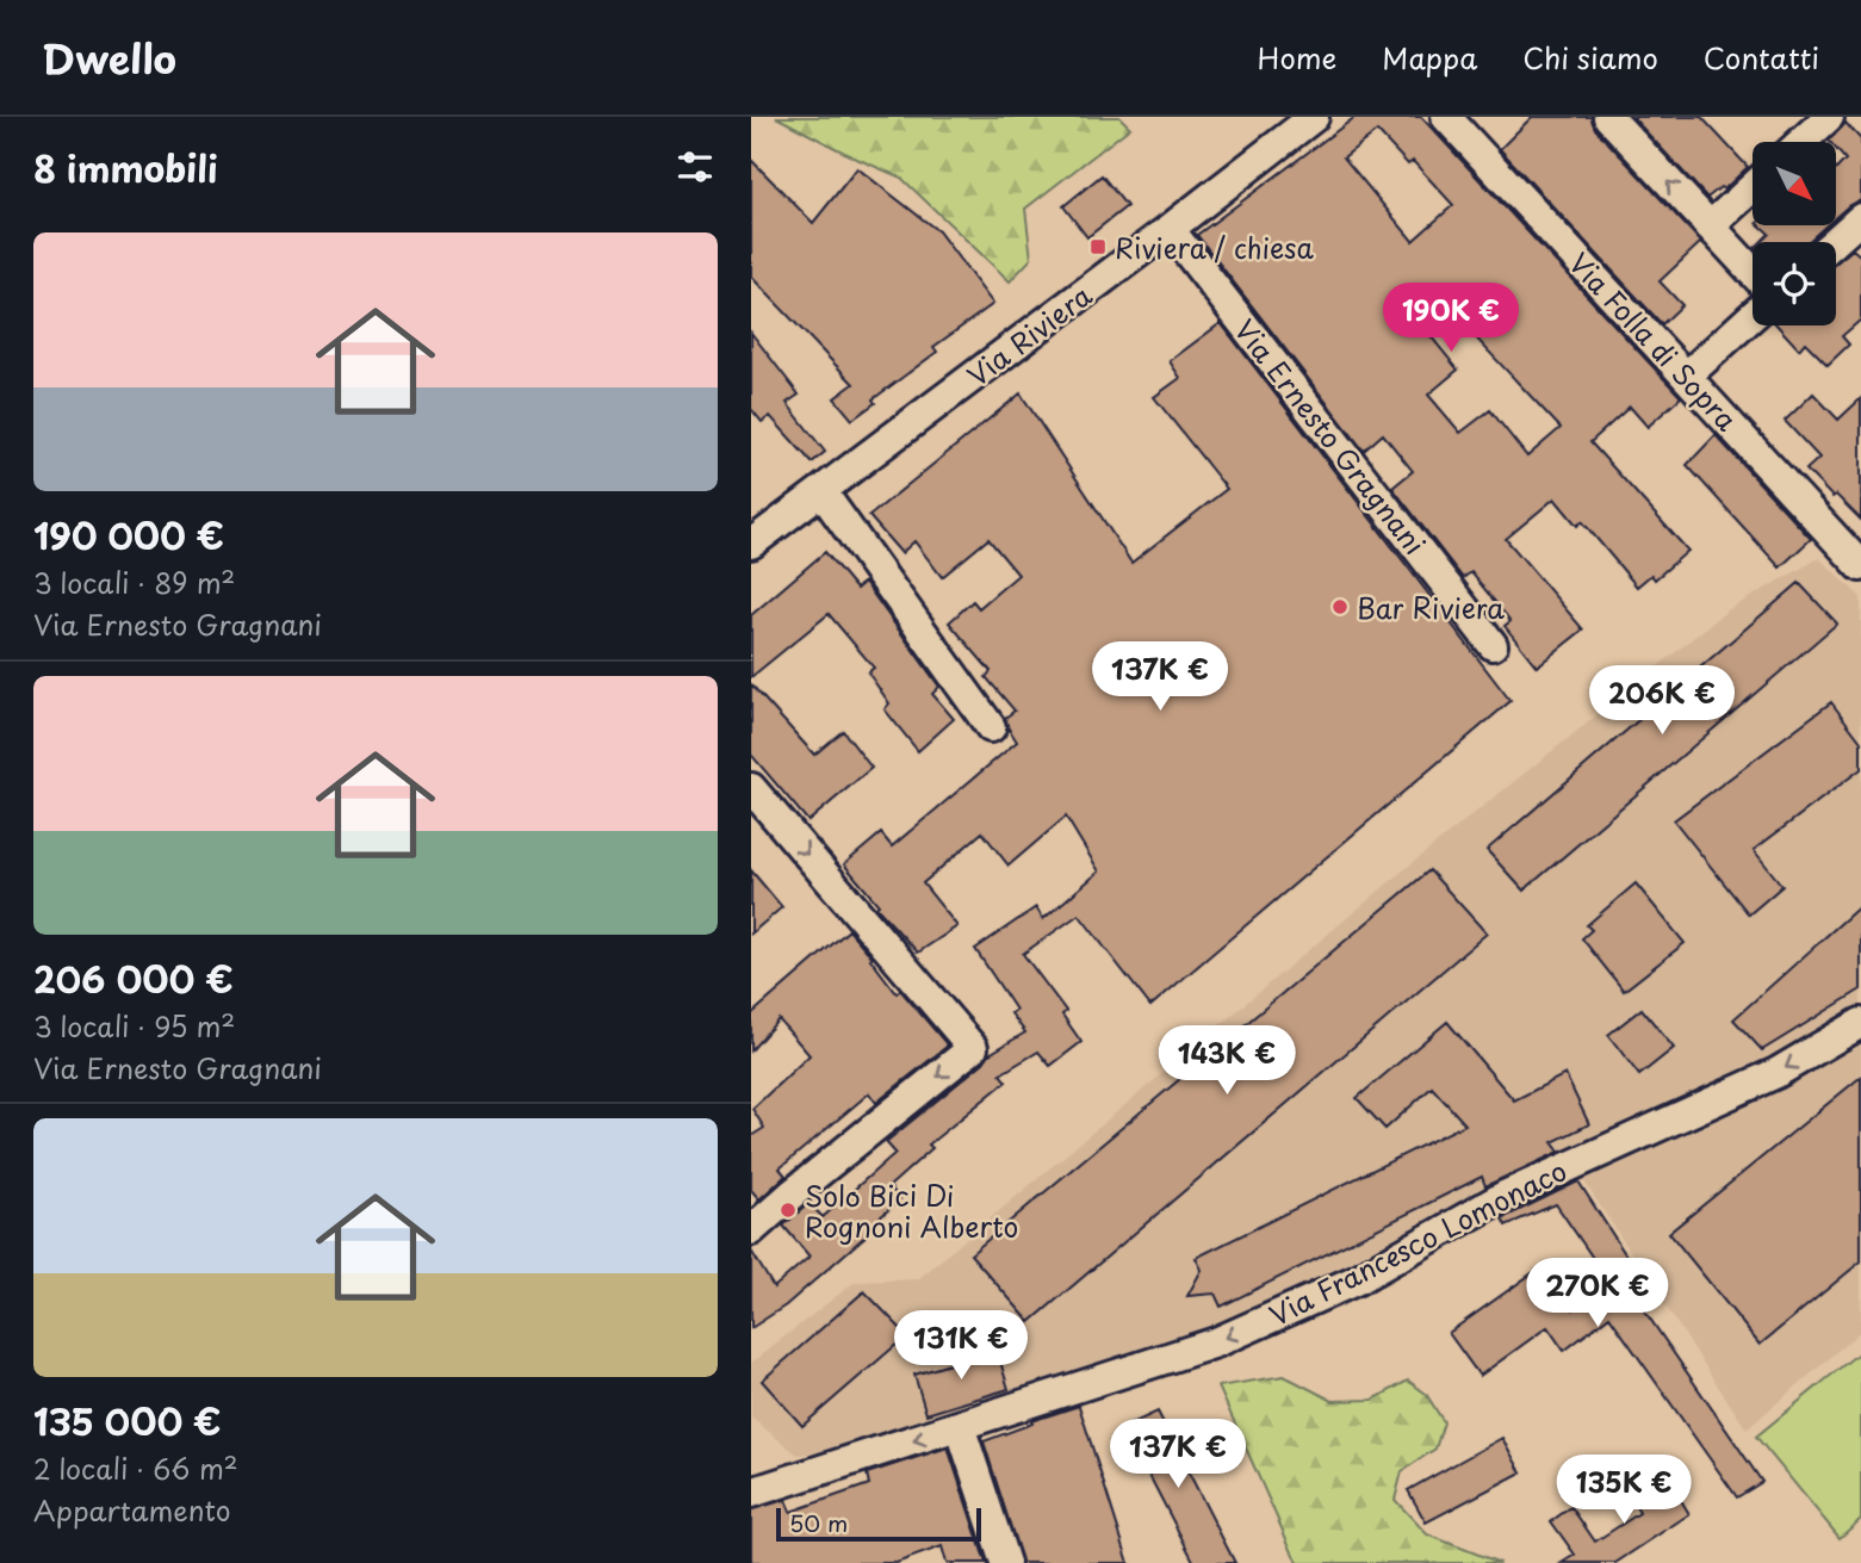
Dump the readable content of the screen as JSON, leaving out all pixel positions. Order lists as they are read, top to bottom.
{
  "streets": {
    "street": [
      "Via Riviera",
      "Via Folla di Sopra",
      "Via Ernesto Gragnani",
      "Via Francesco Lomonaco"
    ]
  },
  "crossings": [
    ["Via Riviera", "Via Ernesto Gragnani"]
  ],
  "one_way": ["Via Francesco Lomonaco"],
  "places": {
    "transit": ["Riviera / chiesa"],
    "other": ["Bar Riviera", "Solo Bici Di Rognoni Alberto"]
  },
  "scale_bar": "50 m",
  "north": "bottom right",
  "page": {
    "header": "Dwello",
    "nav": [
      "Home",
      "Mappa",
      "Chi siamo",
      "Contatti"
    ],
    "heading": "8 immobili",
    "list": [
      {
        "name": "190 000 €",
        "note": "3 locali · 89 m² · Via Ernesto Gragnani"
      },
      {
        "name": "206 000 €",
        "note": "3 locali · 95 m² · Via Ernesto Gragnani"
      },
      {
        "name": "135 000 €",
        "note": "2 locali · 66 m² · Appartamento"
      }
    ],
    "price": [
      "190K €",
      "137K €",
      "206K €",
      "143K €",
      "270K €",
      "131K €",
      "137K €",
      "135K €"
    ],
    "scale": "50 m"
  }
}
